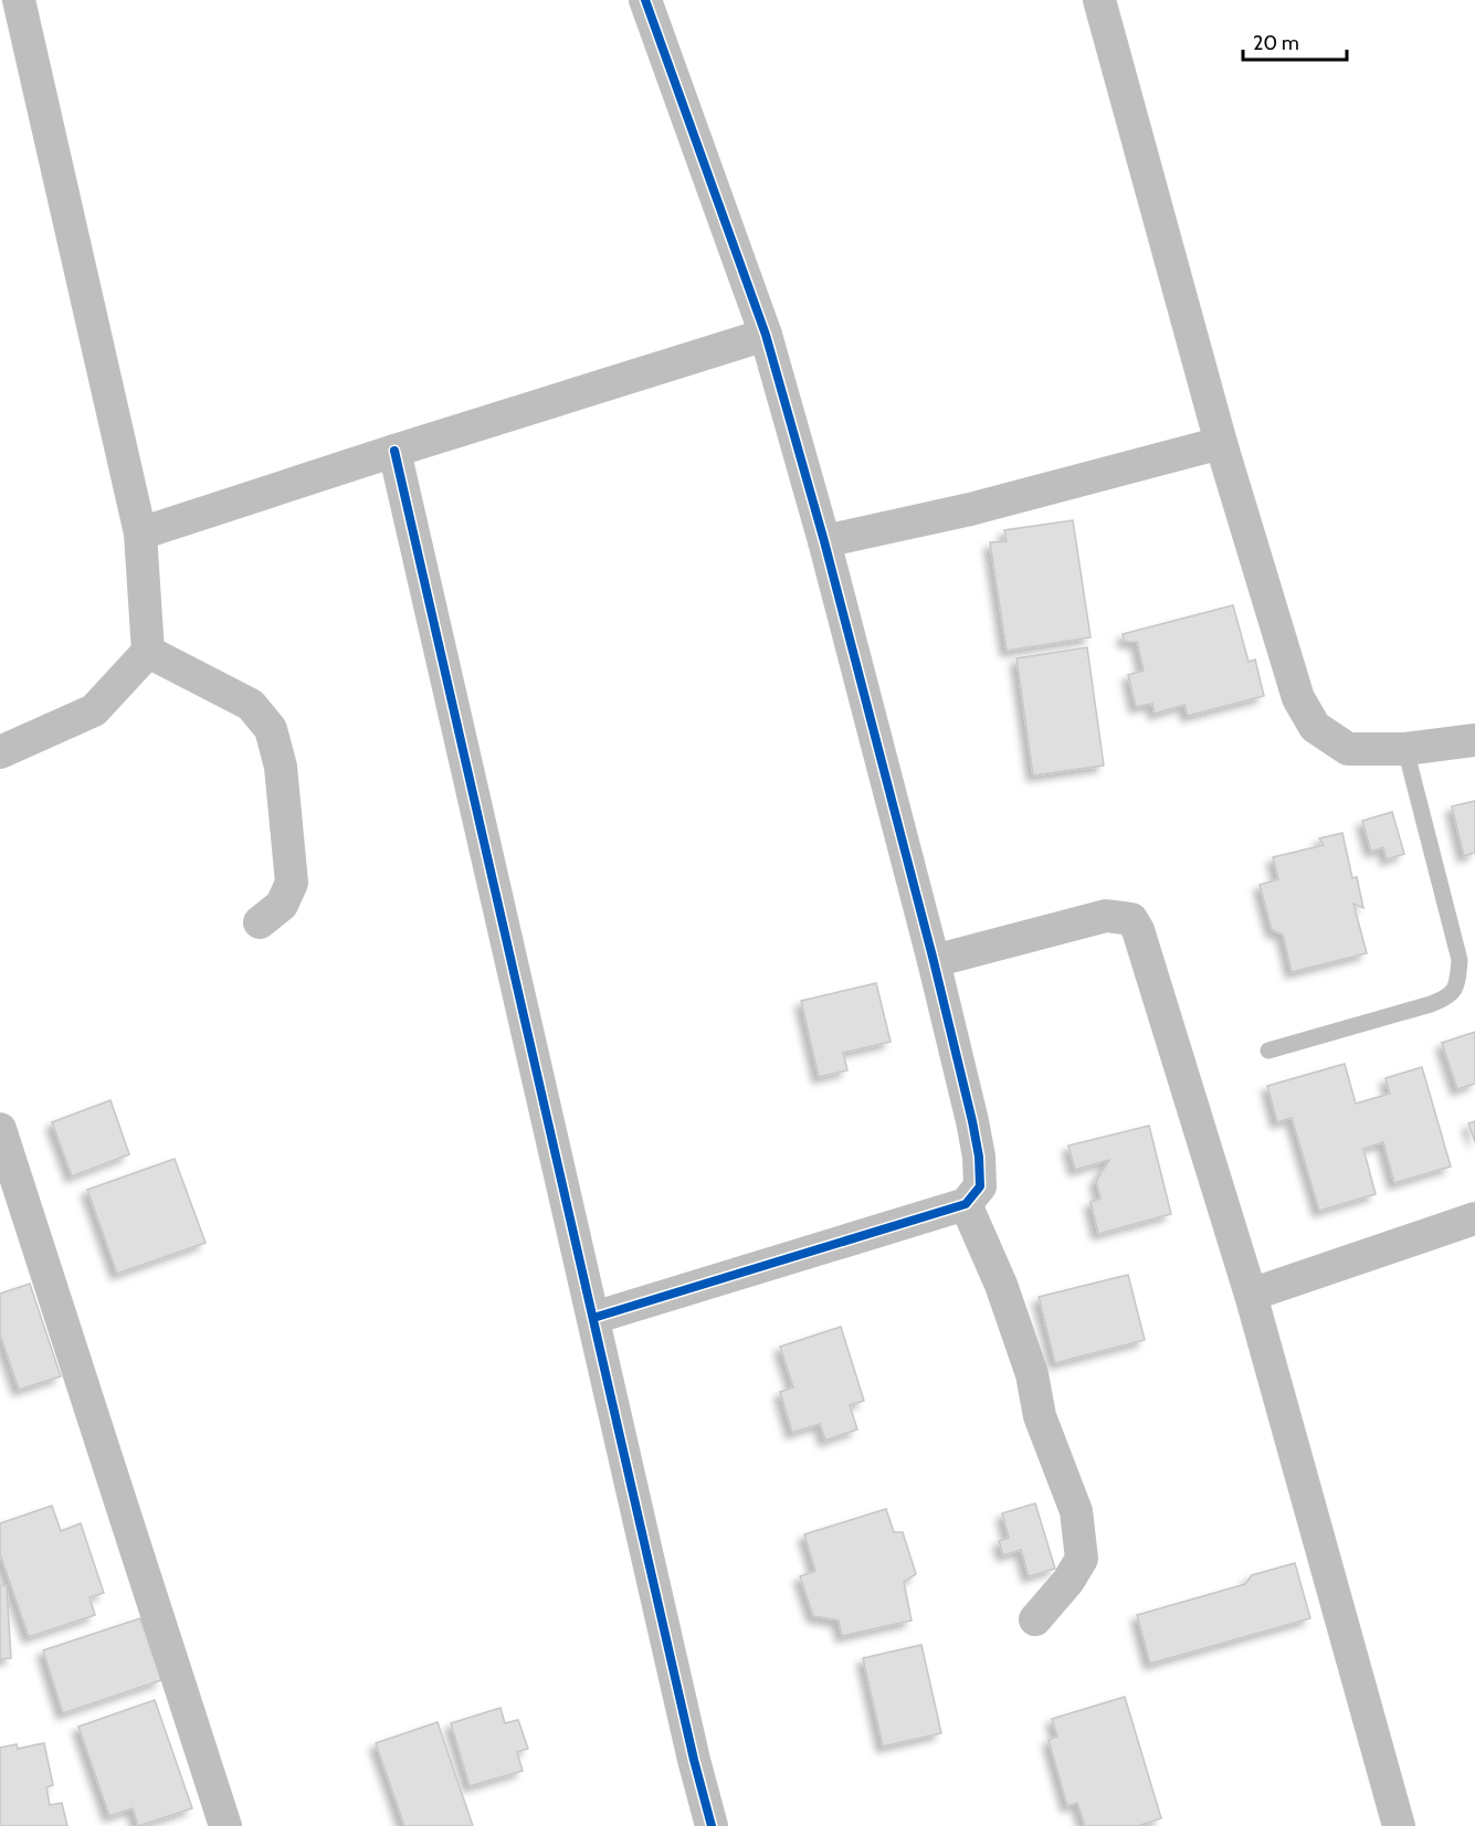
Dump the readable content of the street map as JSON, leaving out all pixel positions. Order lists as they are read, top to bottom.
{
  "scale_bar": "20 m"
}
